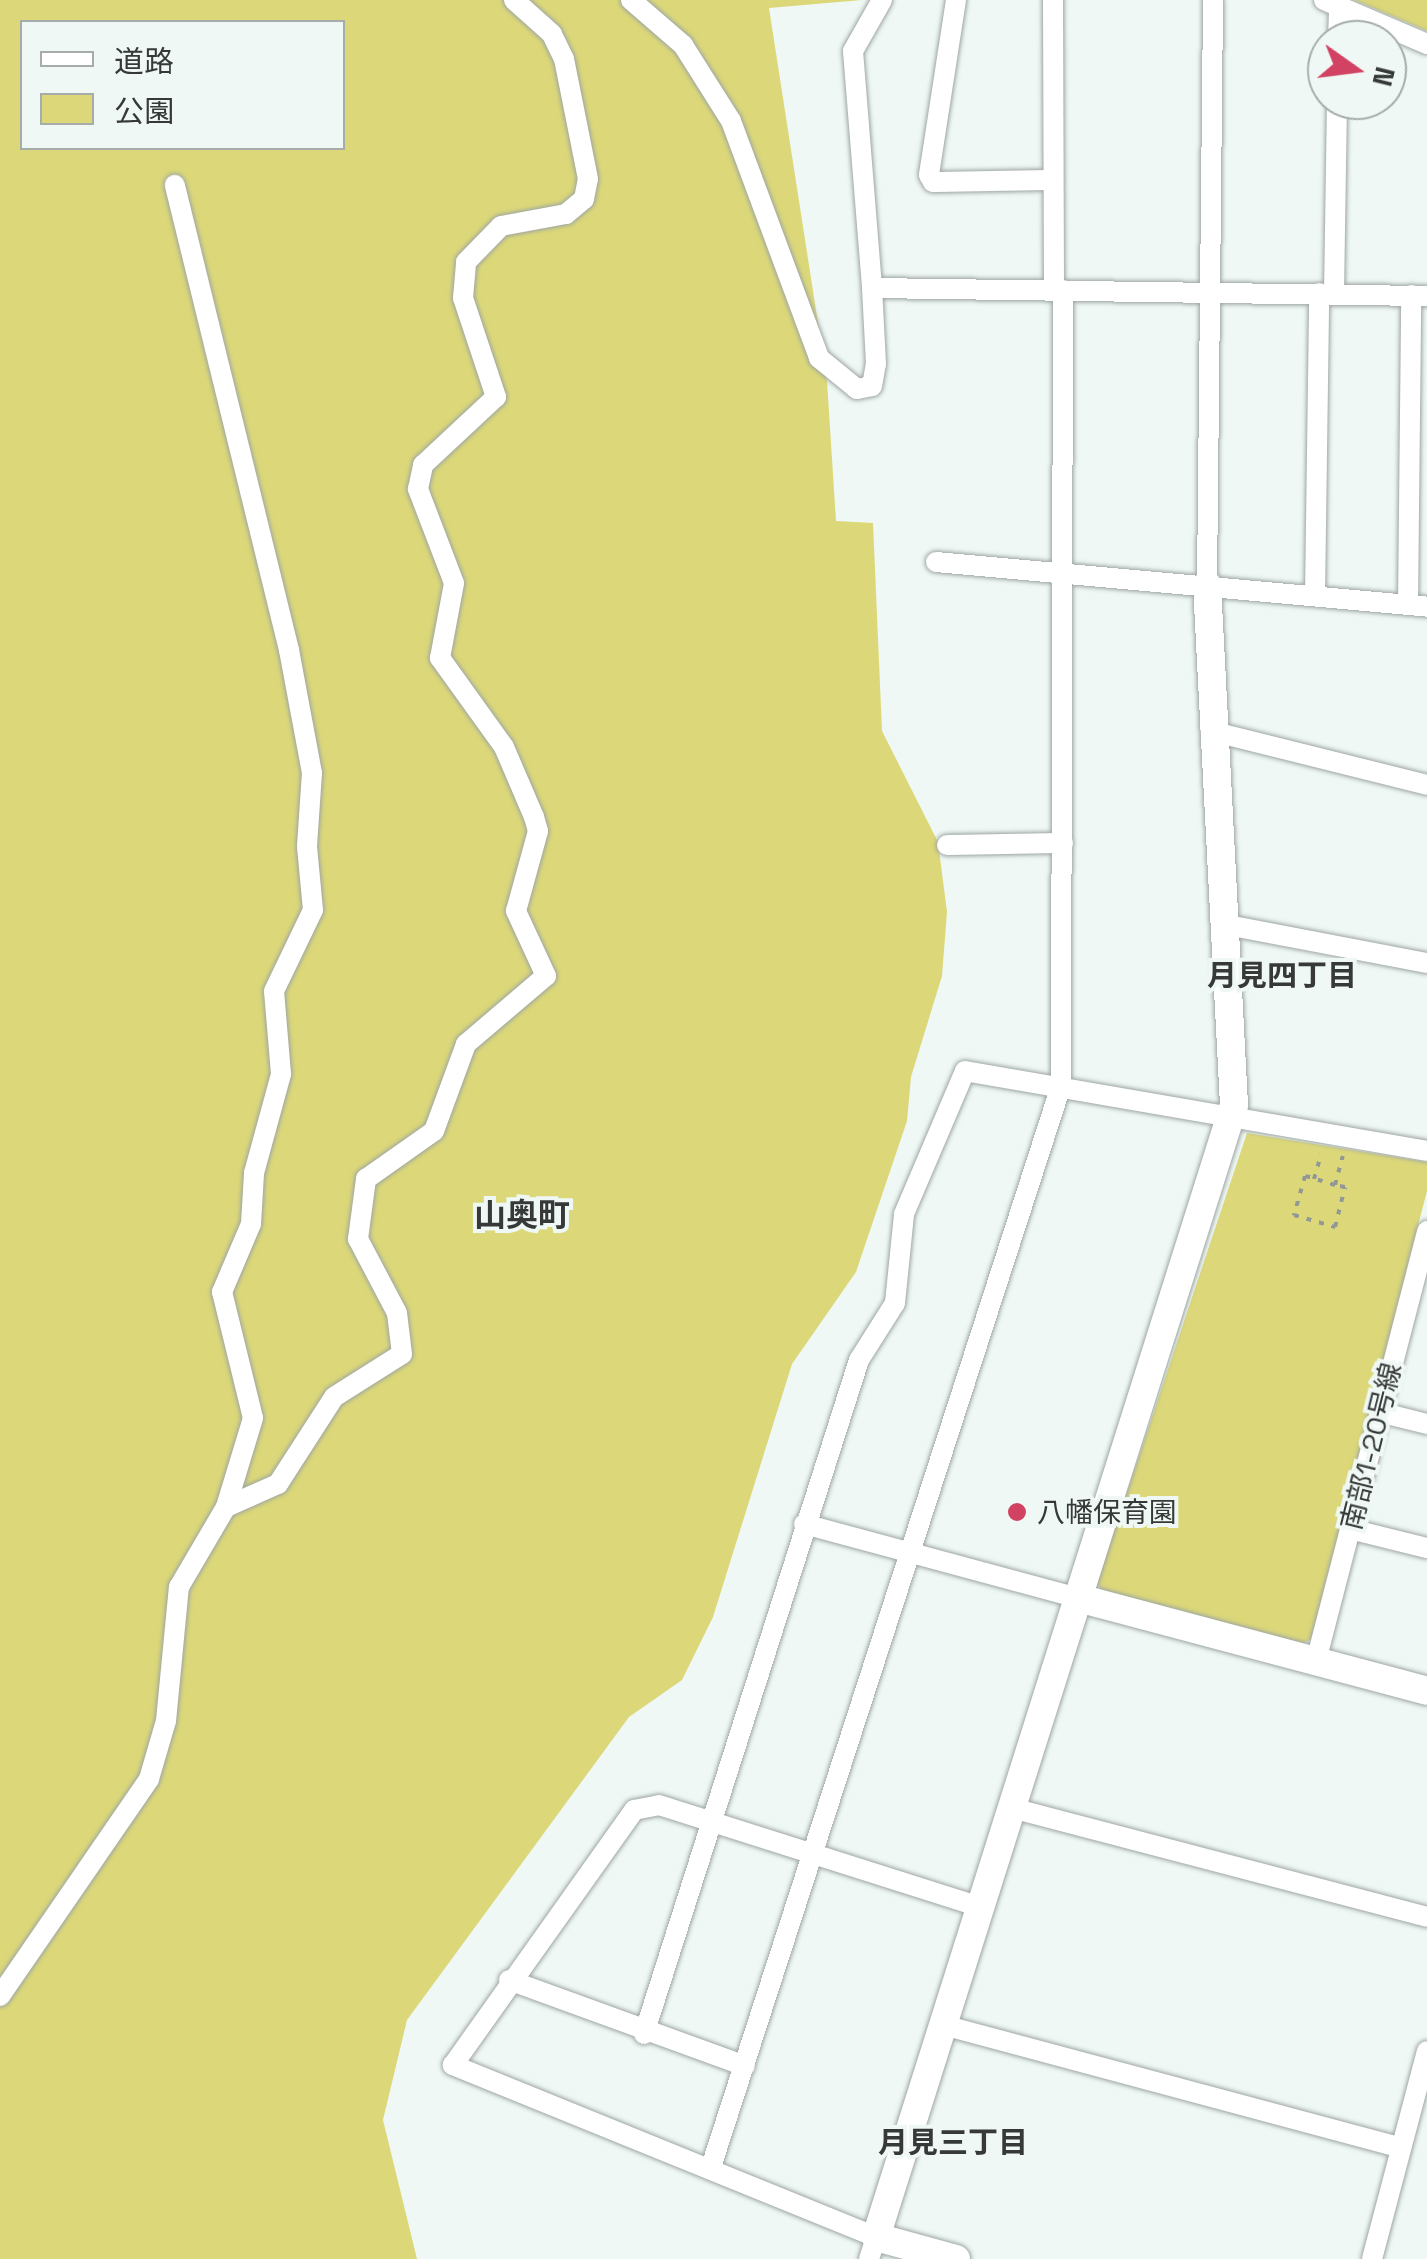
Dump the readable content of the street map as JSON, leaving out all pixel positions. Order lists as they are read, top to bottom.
{
  "streets": {
    "street": ["南部1-20号線"]
  },
  "districts": ["月見四丁目", "山奥町", "月見三丁目"],
  "places": ["八幡保育園"],
  "legend": ["道路", "公園"],
  "north": "right"
}
